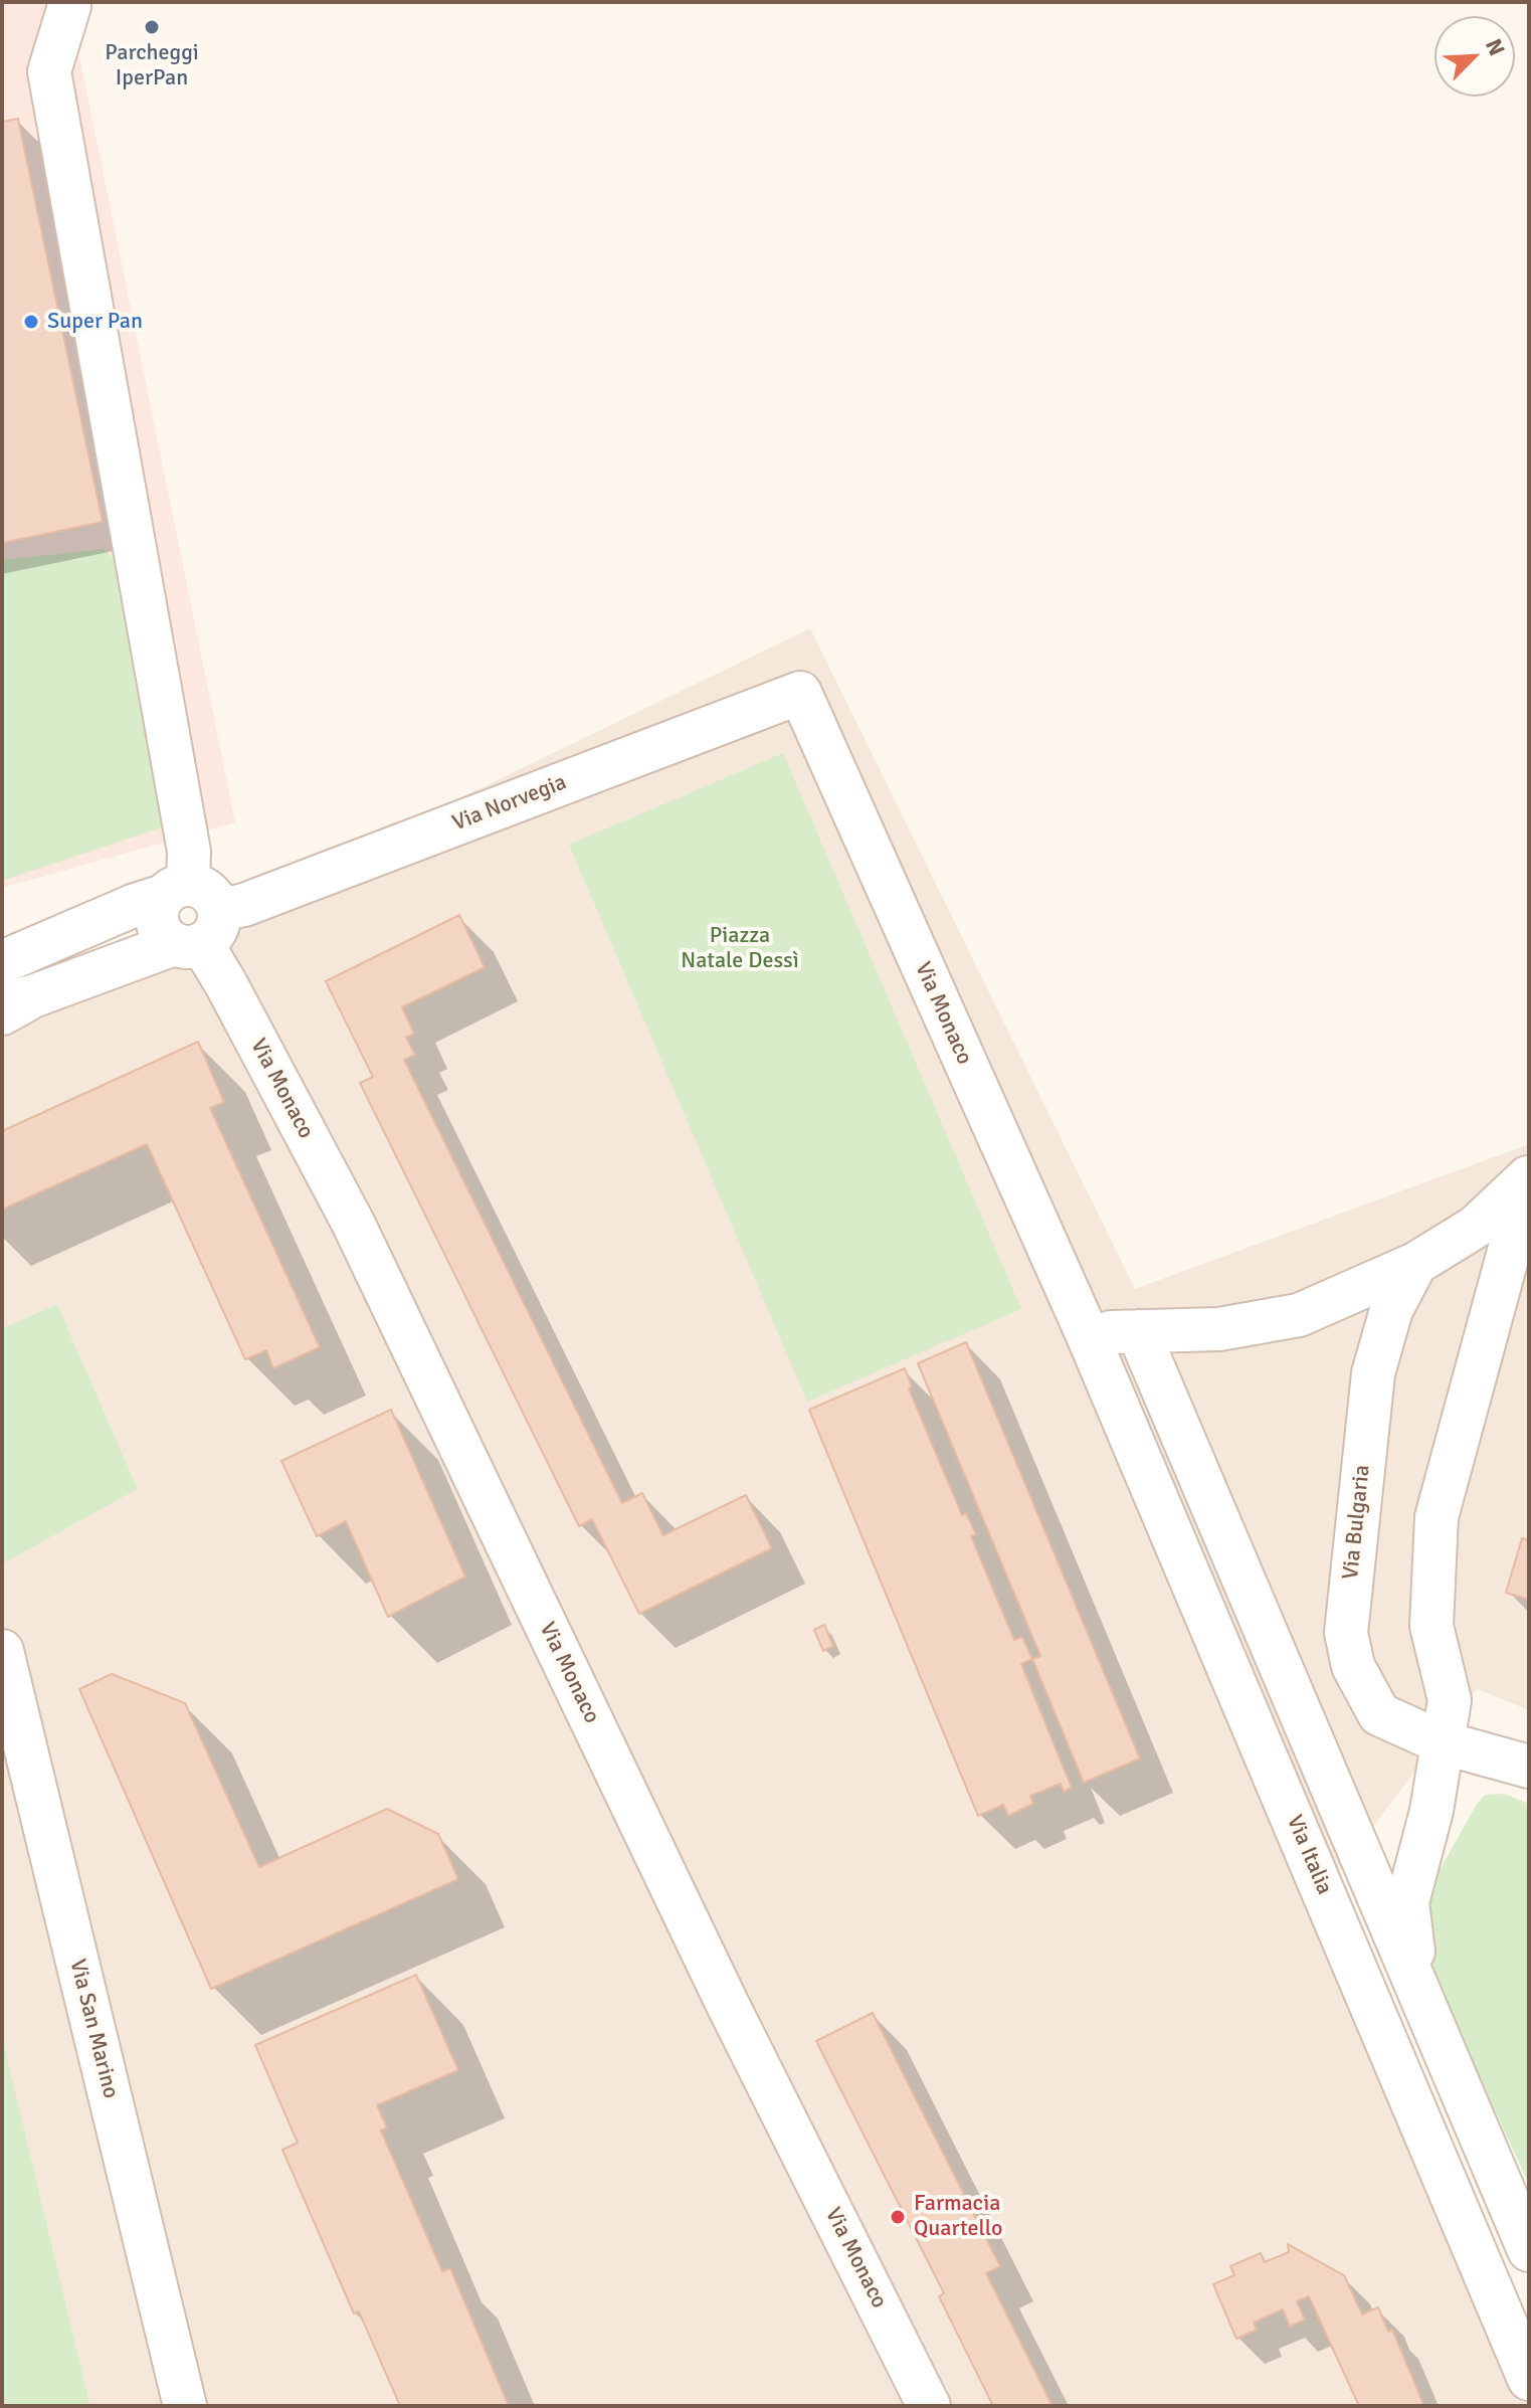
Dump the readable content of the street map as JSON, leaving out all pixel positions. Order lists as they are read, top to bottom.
{
  "streets": {
    "street": [
      "Via Norvegia",
      "Via Monaco",
      "Via Bulgaria",
      "Via Italia",
      "Via San Marino"
    ]
  },
  "crossings": [
    ["Via Norvegia", "Via Monaco"],
    ["Via Monaco", "Via Italia"]
  ],
  "parks": ["Piazza Natale Dessì"],
  "places": ["Parcheggi IperPan", "Super Pan", "Farmacia Quartello"],
  "north": "top right"
}
